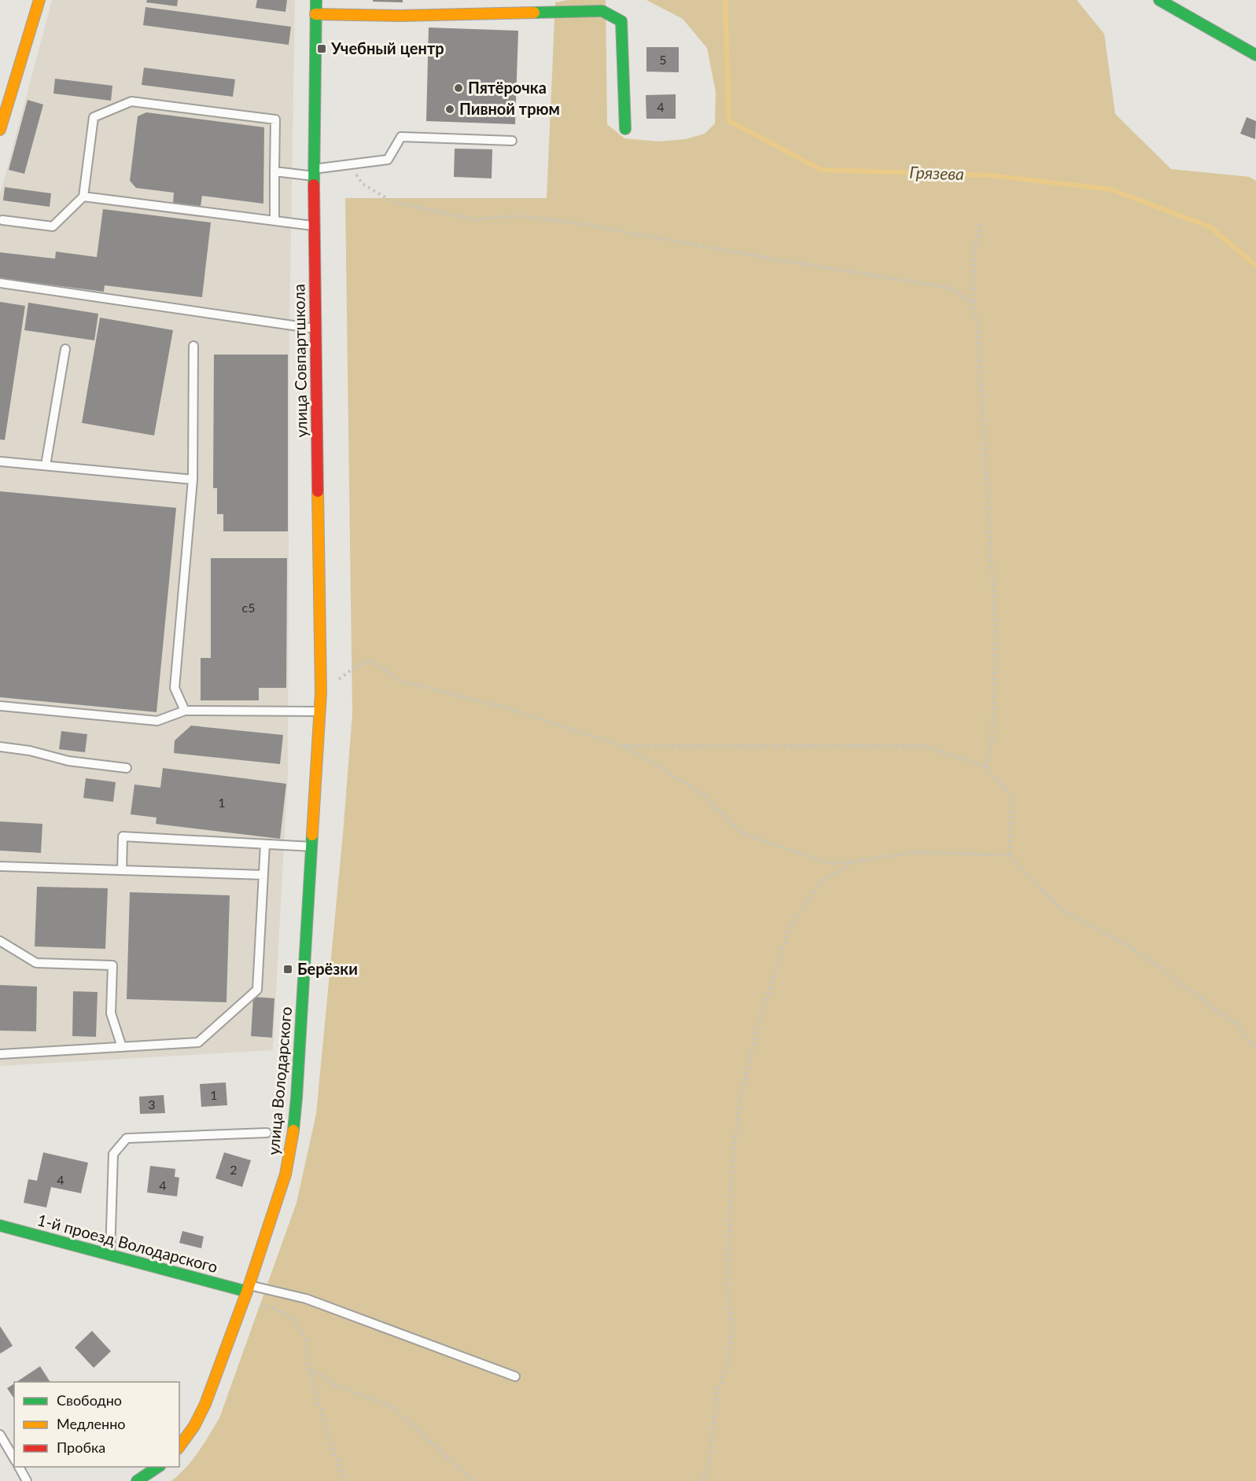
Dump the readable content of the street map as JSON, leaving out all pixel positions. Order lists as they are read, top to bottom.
{
  "streets": {
    "street": ["улица Совпартшкола", "улица Володарского", "1-й проезд Володарского"]
  },
  "crossings": [
    ["улица Совпартшкола", "улица Володарского"],
    ["улица Володарского", "1-й проезд Володарского"]
  ],
  "water": ["Грязева"],
  "places": {
    "transit": ["Учебный центр", "Берёзки"],
    "other": ["Пятёрочка", "Пивной трюм"]
  },
  "house_numbers": [
    "5",
    "4",
    "с5",
    "1",
    "1",
    "3",
    "2",
    "4",
    "4"
  ],
  "legend": ["Свободно", "Медленно", "Пробка"]
}
